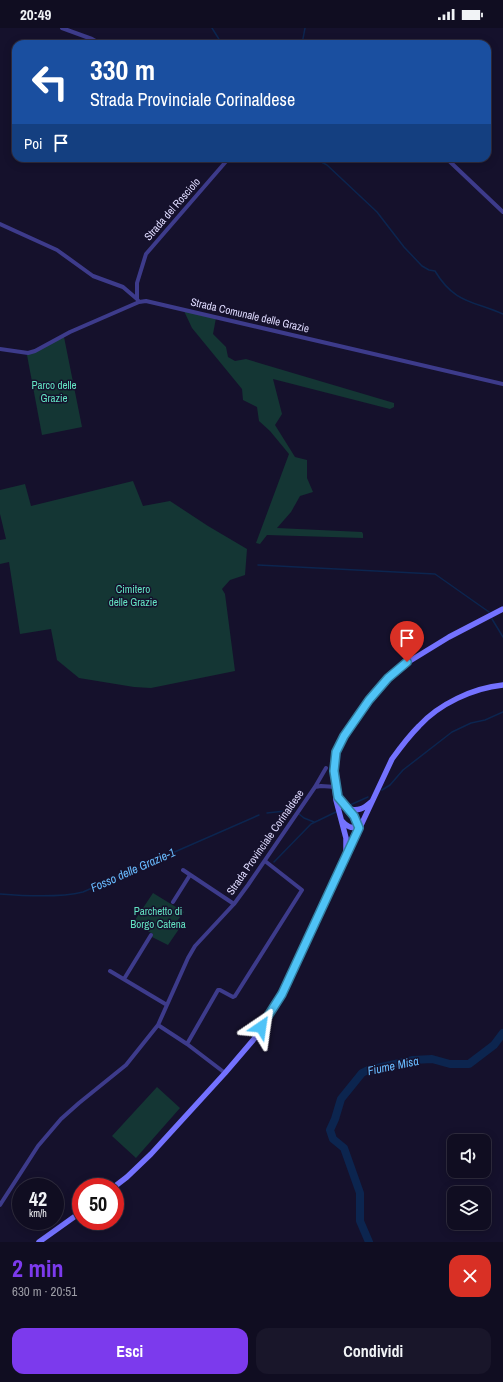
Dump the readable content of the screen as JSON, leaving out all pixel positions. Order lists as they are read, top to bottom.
{
  "streets": {
    "street": ["Strada del Rosciolo", "Strada Comunale delle Grazie", "Strada Provinciale Corinaldese"]
  },
  "crossings": [
    ["Strada del Rosciolo", "Strada Comunale delle Grazie"]
  ],
  "water": ["Fosso delle Grazie-1", "Fiume Misa"],
  "parks": ["Parco delle Grazie", "Cimitero delle Grazie", "Parchetto di Borgo Catena"],
  "page": {
    "status": "20:49",
    "turn": ["330 m", "Strada Provinciale Corinaldese"],
    "then": "Poi",
    "speed": "42 km/h",
    "limit": "50",
    "heading": ["2 min", "630 m · 20:51"],
    "buttons": ["Esci", "Condividi"]
  }
}
